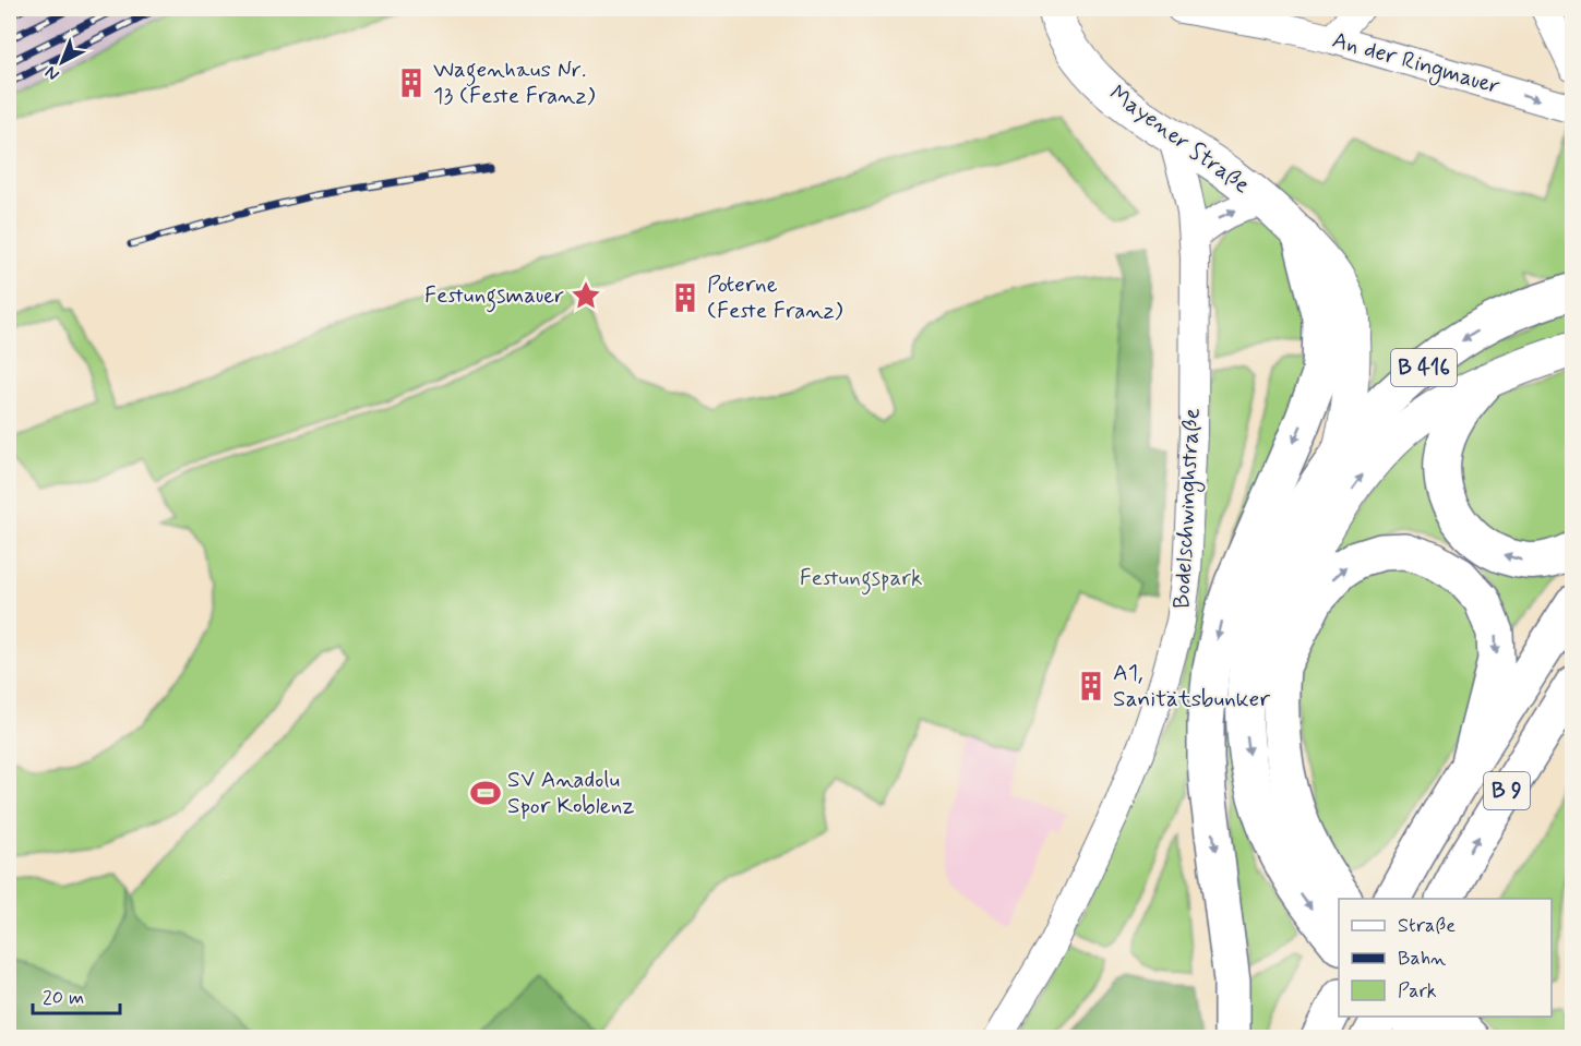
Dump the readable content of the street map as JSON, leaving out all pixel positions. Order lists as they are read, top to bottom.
{
  "streets": {
    "main road": ["B 416", "B 9"],
    "street": ["An der Ringmauer", "Mayener Straße", "Bodelschwinghstraße"]
  },
  "crossings": [
    ["Mayener Straße", "Bodelschwinghstraße"]
  ],
  "one_way": ["An der Ringmauer"],
  "parks": ["Festungspark"],
  "places": {
    "building": ["Wagenhaus Nr. 13 (Feste Franz)", "Poterne (Feste Franz)", "A1, Sanitätsbunker"],
    "place": ["Festungsmauer"],
    "sports": ["SV Anadolu Spor Koblenz"]
  },
  "legend": ["Straße", "Bahn", "Park"],
  "scale_bar": "20 m",
  "north": "bottom left"
}
